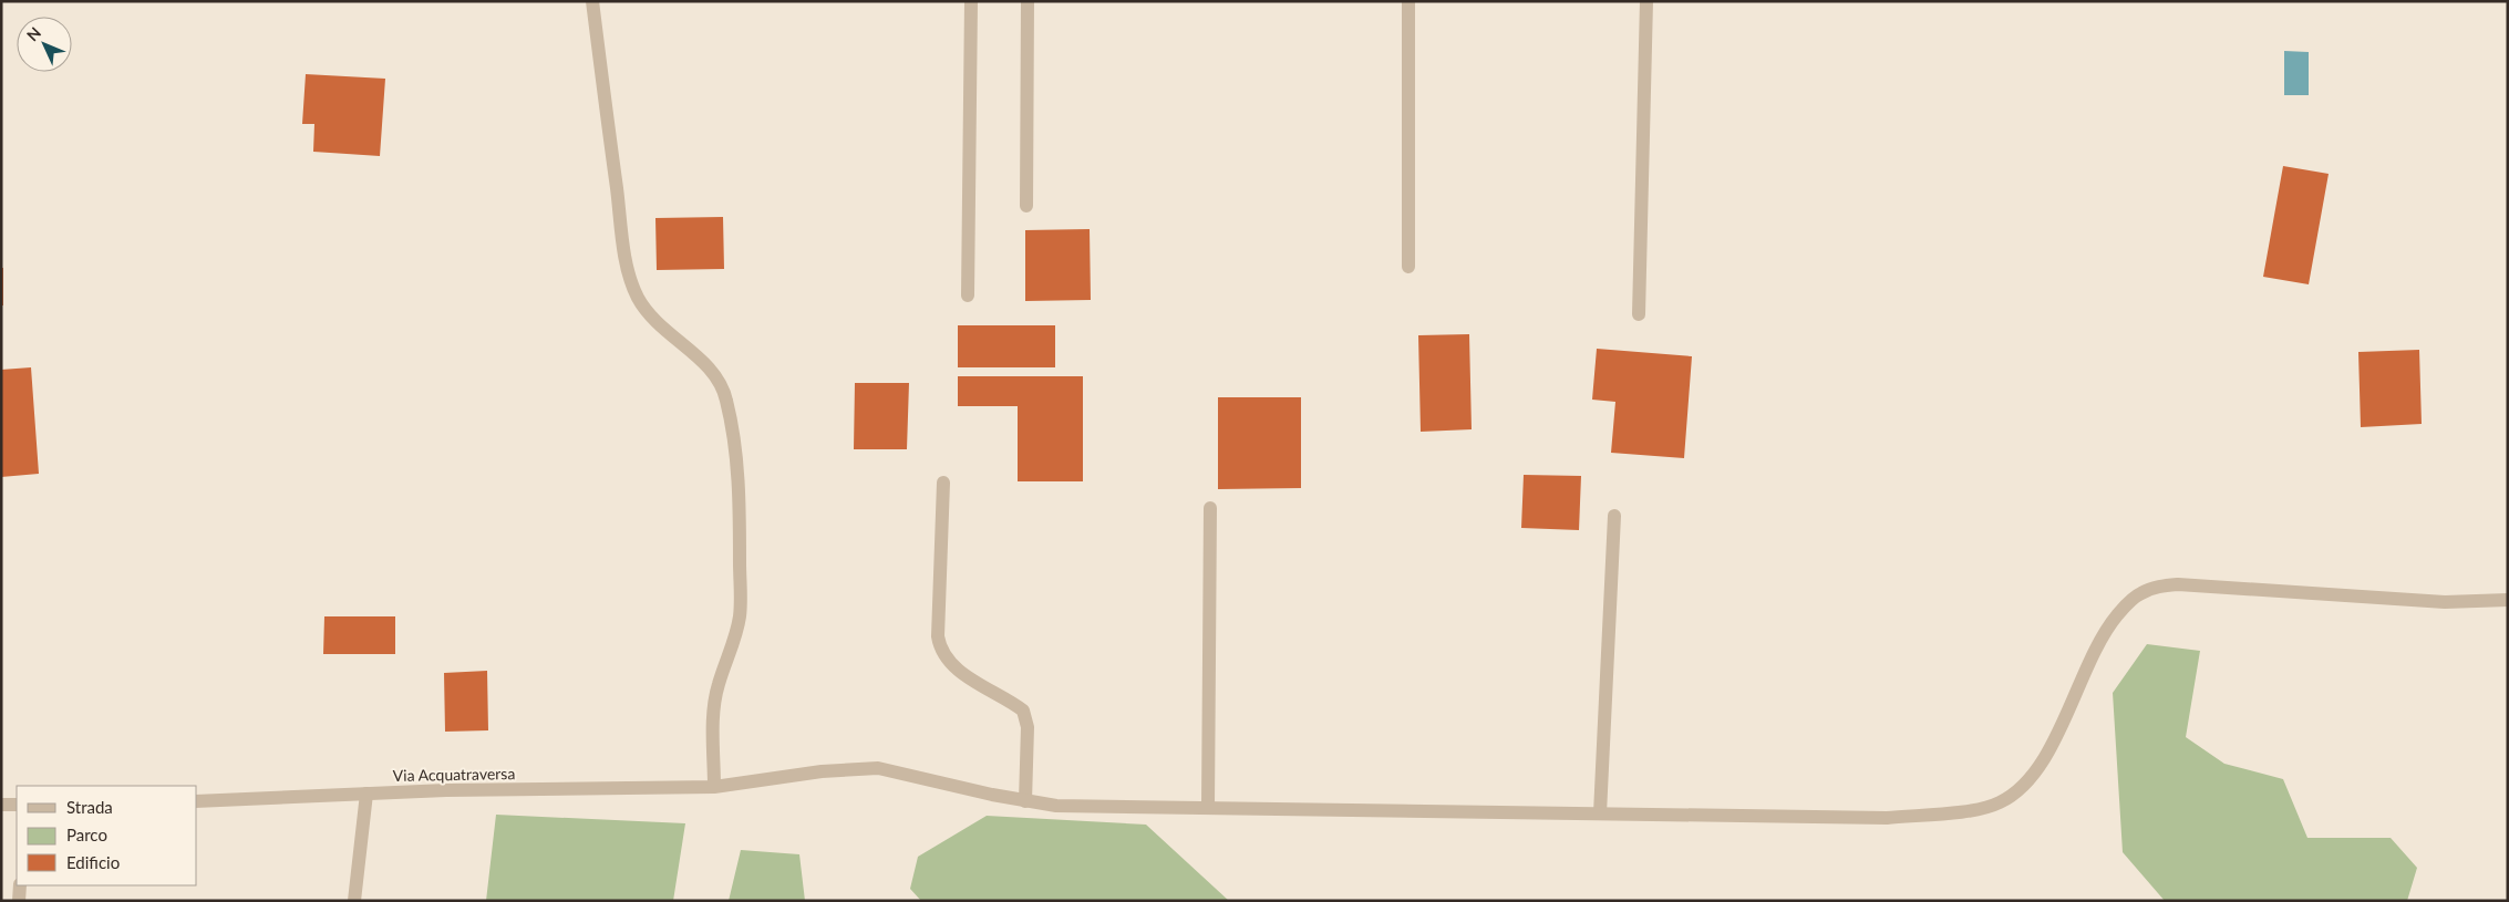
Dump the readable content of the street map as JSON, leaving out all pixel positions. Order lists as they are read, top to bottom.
{
  "streets": {
    "street": ["Via Acquatraversa"]
  },
  "legend": ["Strada", "Parco", "Edificio"],
  "north": "top left"
}
